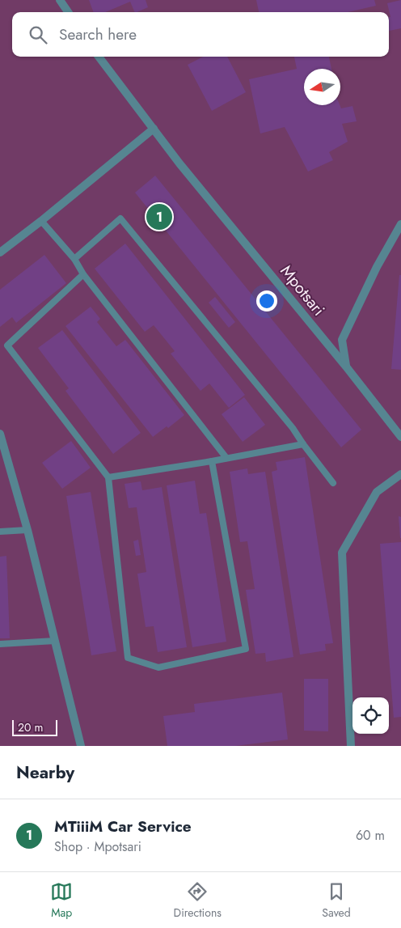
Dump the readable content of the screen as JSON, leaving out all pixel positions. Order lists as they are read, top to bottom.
{
  "streets": {
    "street": ["Mpotsari"]
  },
  "scale_bar": "20 m",
  "north": "left",
  "page": {
    "search": "Search here",
    "pins": "1",
    "scale": "20 m",
    "heading": "Nearby",
    "list": [
      {
        "mark": "1",
        "name": "MTiiiM Car Service",
        "note": "Shop · Mpotsari",
        "value": "60 m"
      }
    ],
    "nav": ["Map", "Directions", "Saved"]
  }
}
